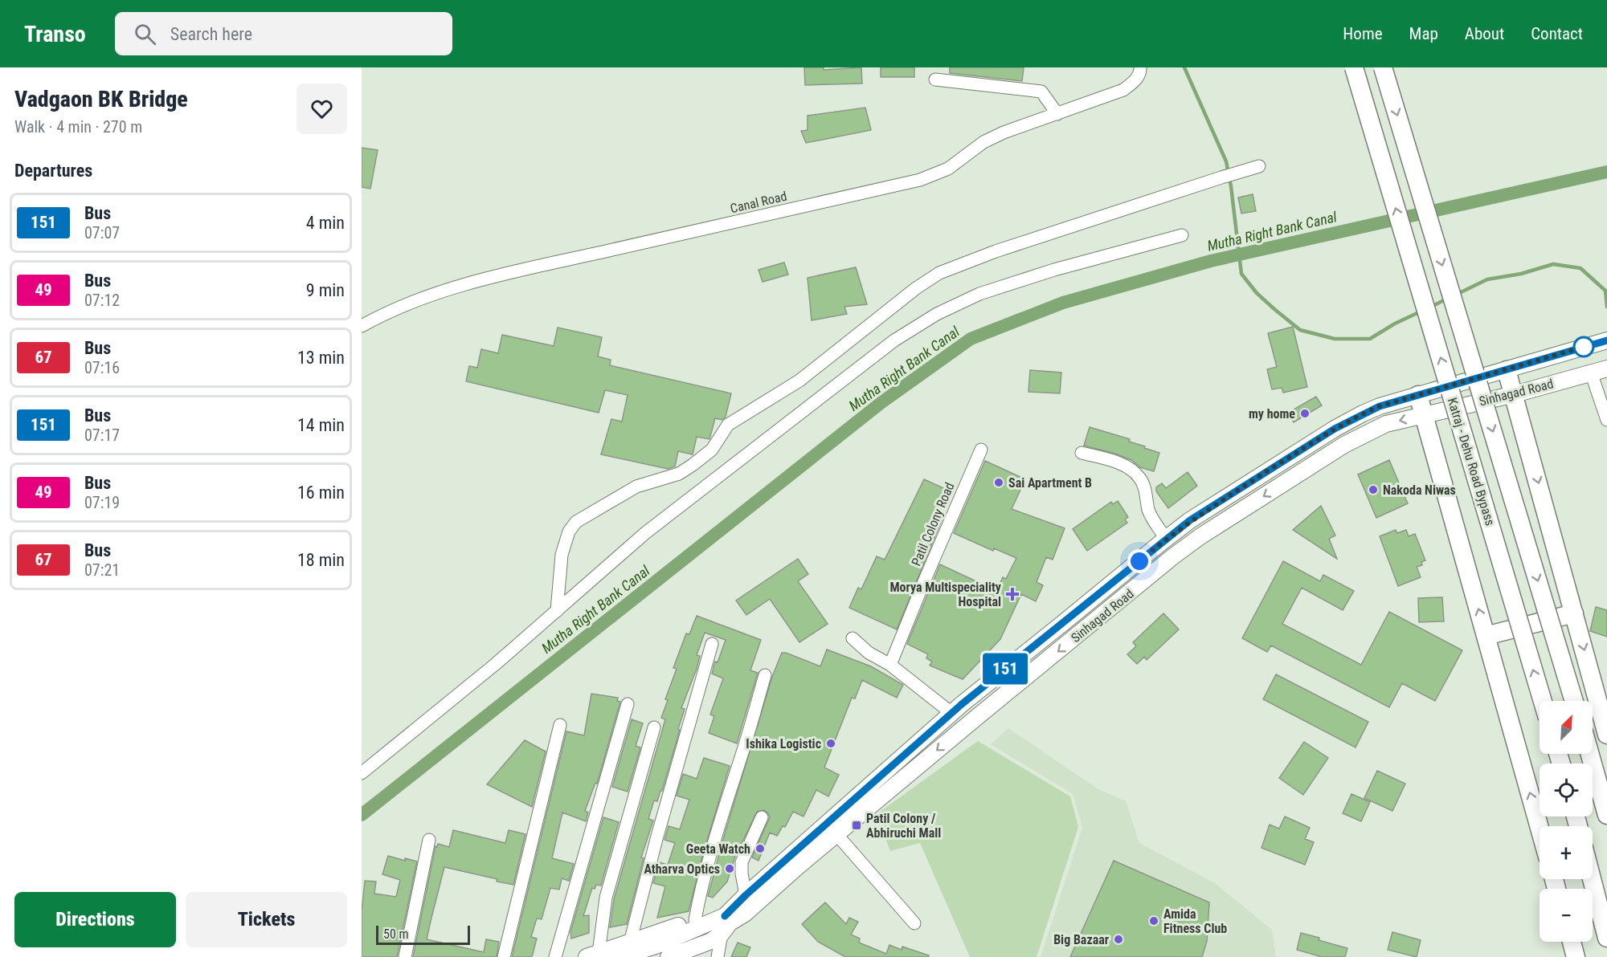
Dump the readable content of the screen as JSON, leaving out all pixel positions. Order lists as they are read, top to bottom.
{
  "streets": {
    "highway": ["Katraj - Dehu Road Bypass"],
    "main road": ["Sinhagad Road"],
    "street": ["Canal Road", "Patil Colony Road"]
  },
  "water": ["Mutha Right Bank Canal"],
  "places": {
    "other": [
      "my home",
      "Sai Apartment B",
      "Nakoda Niwas",
      "Ishika Logistic",
      "Geeta Watch",
      "Atharva Optics",
      "Amida Fitness Club",
      "Big Bazaar"
    ],
    "health": ["Morya Multispeciality Hospital"],
    "transit": ["Patil Colony / Abhiruchi Mall"]
  },
  "lines": ["bus line 151"],
  "scale_bar": "50 m",
  "north": "top right",
  "page": {
    "header": "Transo",
    "search": "Search here",
    "nav": [
      "Home",
      "Map",
      "About",
      "Contact"
    ],
    "heading": [
      ["Vadgaon BK Bridge", "Walk · 4 min · 270 m"],
      "Departures"
    ],
    "on_map": "151",
    "list": [
      {
        "mark": "151",
        "name": "Bus",
        "note": "07:07",
        "value": "4 min"
      },
      {
        "mark": "49",
        "name": "Bus",
        "note": "07:12",
        "value": "9 min"
      },
      {
        "mark": "67",
        "name": "Bus",
        "note": "07:16",
        "value": "13 min"
      },
      {
        "mark": "151",
        "name": "Bus",
        "note": "07:17",
        "value": "14 min"
      },
      {
        "mark": "49",
        "name": "Bus",
        "note": "07:19",
        "value": "16 min"
      },
      {
        "mark": "67",
        "name": "Bus",
        "note": "07:21",
        "value": "18 min"
      }
    ],
    "map_buttons": ["+", "−"],
    "buttons": ["Directions", "Tickets"],
    "scale": "50 m"
  }
}
